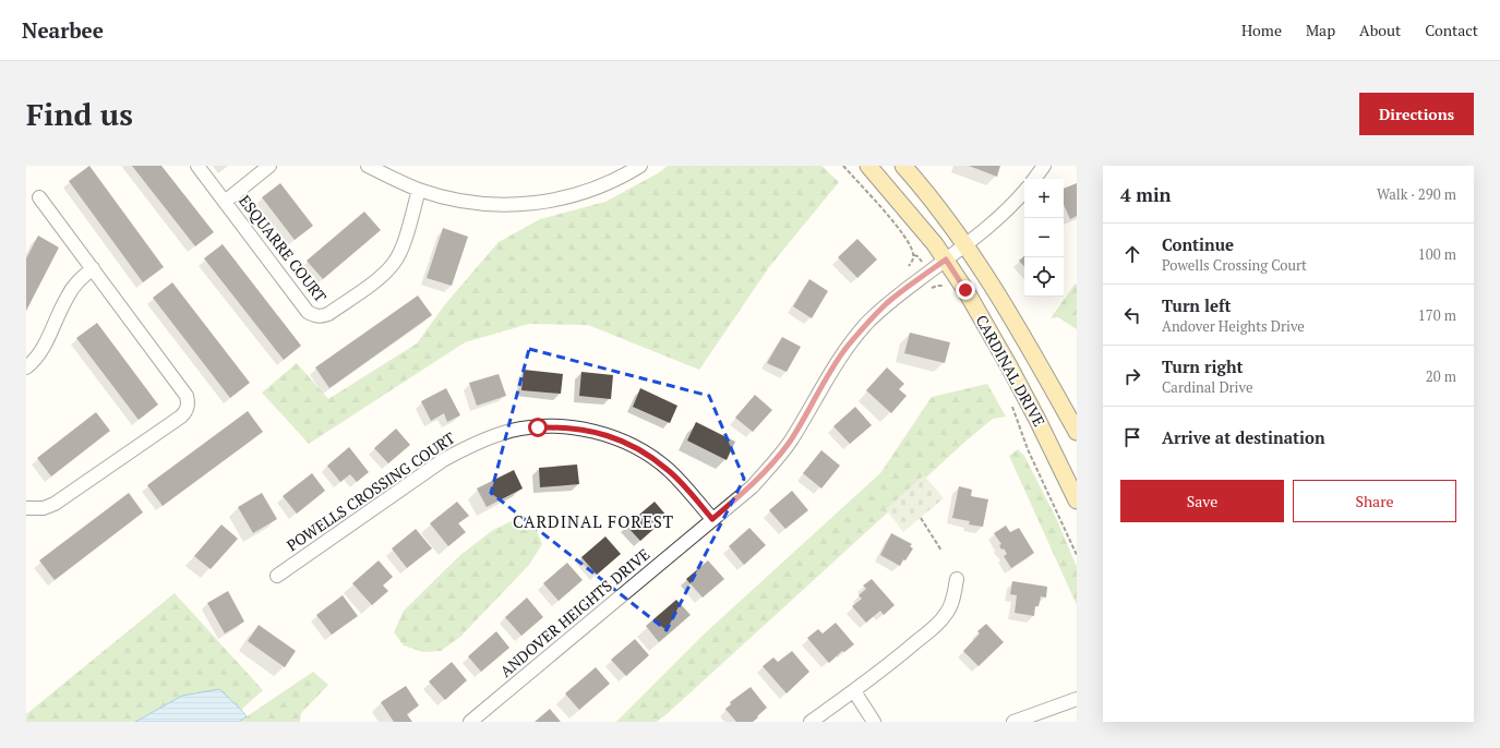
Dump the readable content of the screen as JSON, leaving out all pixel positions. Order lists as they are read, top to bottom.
{
  "streets": {
    "main road": ["CARDINAL DRIVE"],
    "street": ["ESQUARRE COURT", "POWELLS CROSSING COURT", "ANDOVER HEIGHTS DRIVE"]
  },
  "crossings": [
    ["CARDINAL DRIVE", "ANDOVER HEIGHTS DRIVE"],
    ["POWELLS CROSSING COURT", "ANDOVER HEIGHTS DRIVE"]
  ],
  "districts": ["CARDINAL FOREST"],
  "page": {
    "header": "Nearbee",
    "nav": [
      "Home",
      "Map",
      "About",
      "Contact"
    ],
    "buttons": [
      "Directions",
      ["Save", "Share"]
    ],
    "title": "Find us",
    "heading": ["4 min", "Walk · 290 m"],
    "map_buttons": ["+", "−"],
    "list": [
      ["Continue", "Powells Crossing Court", "100 m"],
      ["Turn left", "Andover Heights Drive", "170 m"],
      ["Turn right", "Cardinal Drive", "20 m"],
      "Arrive at destination"
    ]
  }
}
